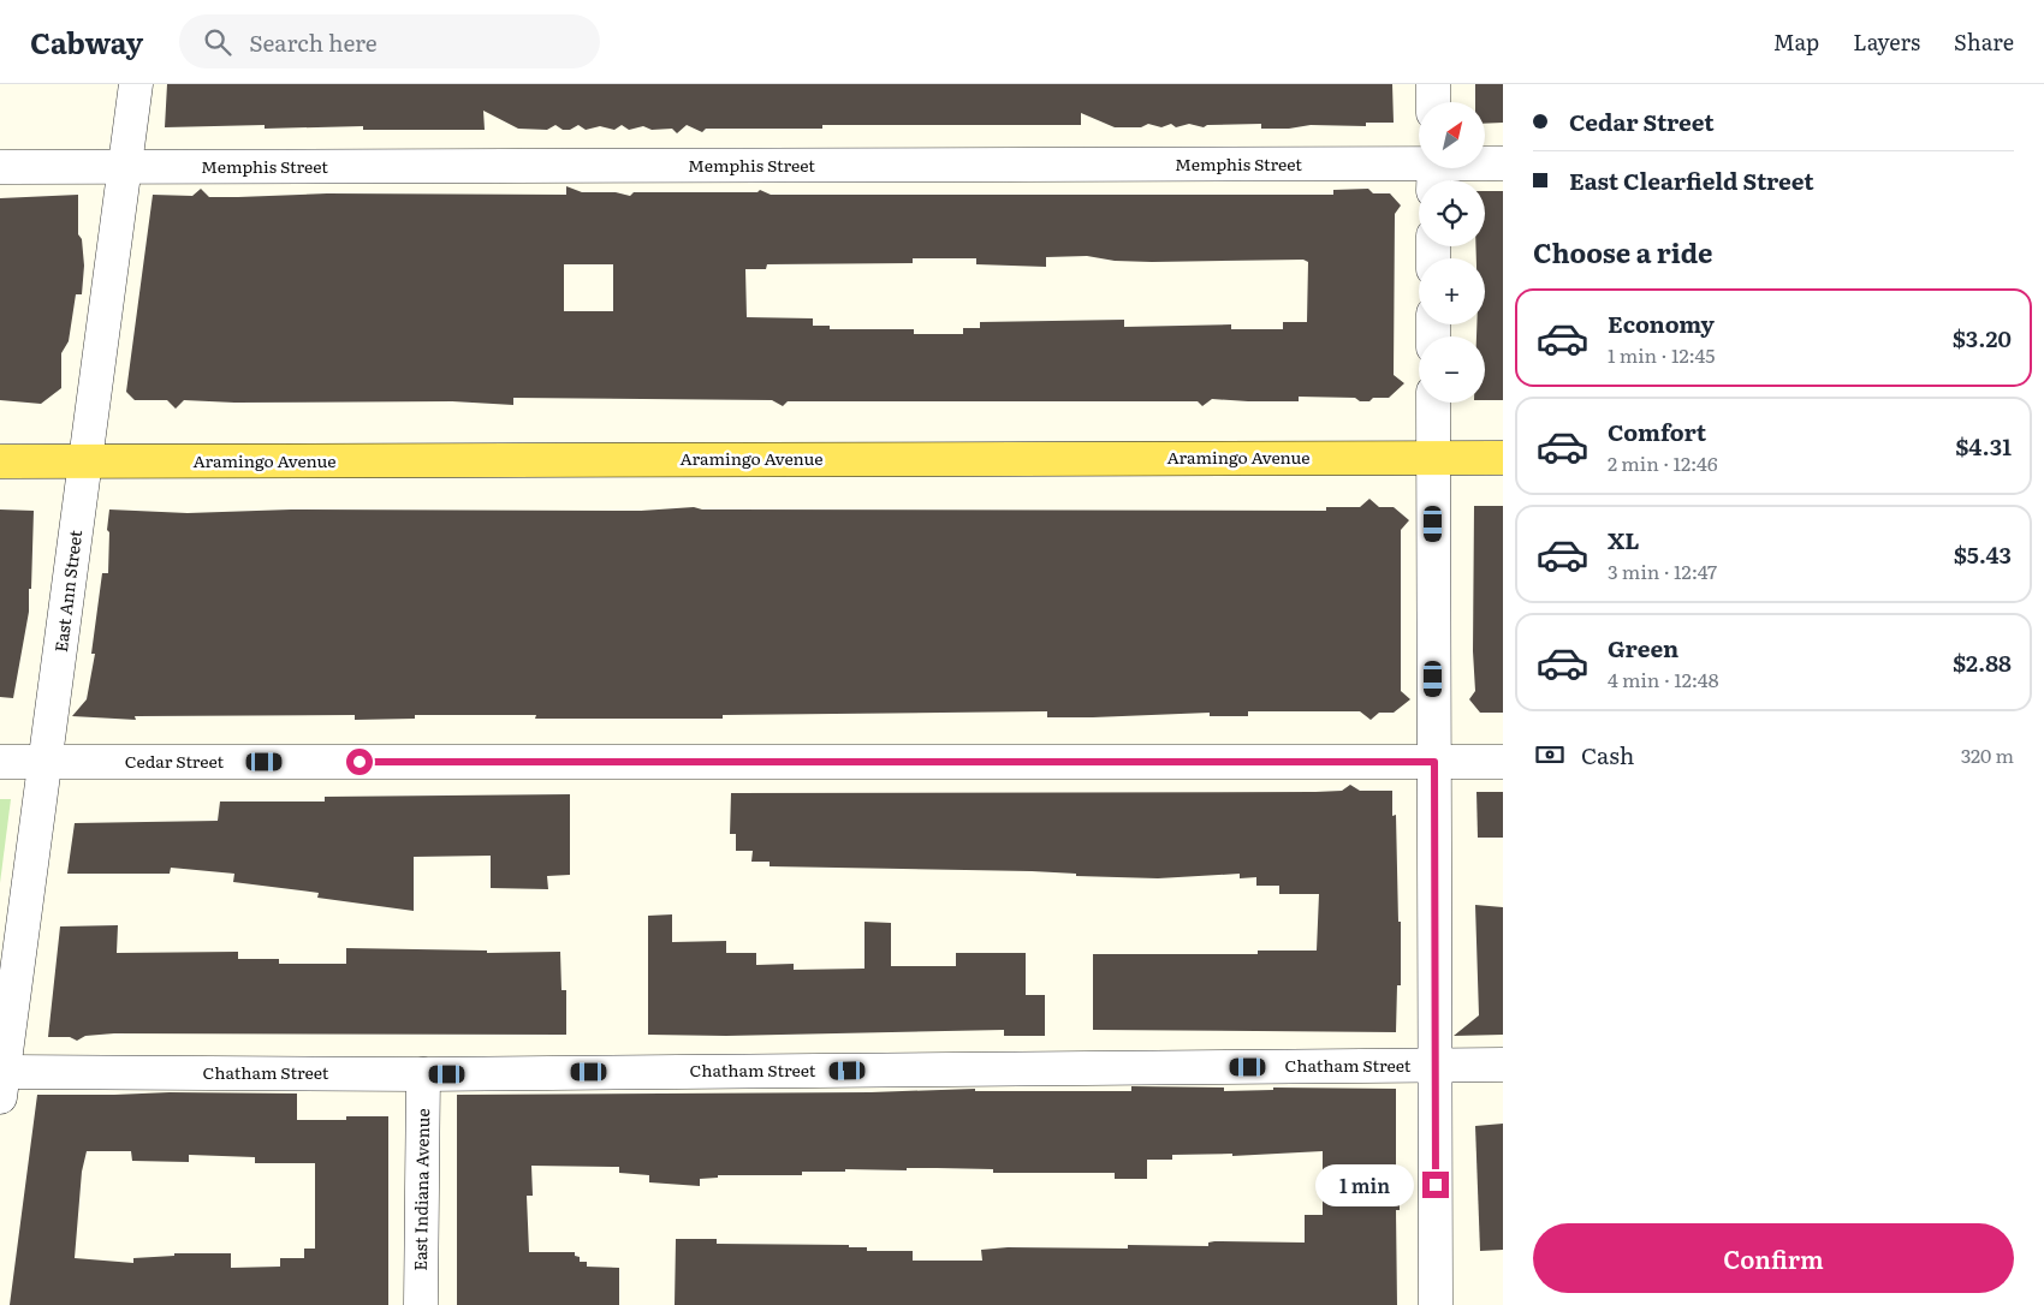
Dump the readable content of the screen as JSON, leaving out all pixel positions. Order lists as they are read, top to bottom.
{
  "streets": {
    "main road": ["Aramingo Avenue"],
    "street": [
      "Memphis Street",
      "East Ann Street",
      "Cedar Street",
      "Chatham Street",
      "East Indiana Avenue"
    ]
  },
  "crossings": [
    ["Memphis Street", "East Ann Street"],
    ["Aramingo Avenue", "East Ann Street"],
    ["East Ann Street", "Cedar Street"],
    ["East Ann Street", "Chatham Street"],
    ["Chatham Street", "East Indiana Avenue"]
  ],
  "north": "top right",
  "page": {
    "header": "Cabway",
    "search": "Search here",
    "nav": ["Map", "Layers", "Share"],
    "banner": ["Cedar Street", "East Clearfield Street"],
    "map_buttons": ["+", "−"],
    "heading": "Choose a ride",
    "list": [
      {
        "name": "Economy",
        "note": "1 min · 12:45",
        "value": "$3.20"
      },
      {
        "name": "Comfort",
        "note": "2 min · 12:46",
        "value": "$4.31"
      },
      {
        "name": "XL",
        "note": "3 min · 12:47",
        "value": "$5.43"
      },
      {
        "name": "Green",
        "note": "4 min · 12:48",
        "value": "$2.88"
      }
    ],
    "pay": ["Cash", "320 m"],
    "bubble": "1 min",
    "buttons": "Confirm"
  }
}
